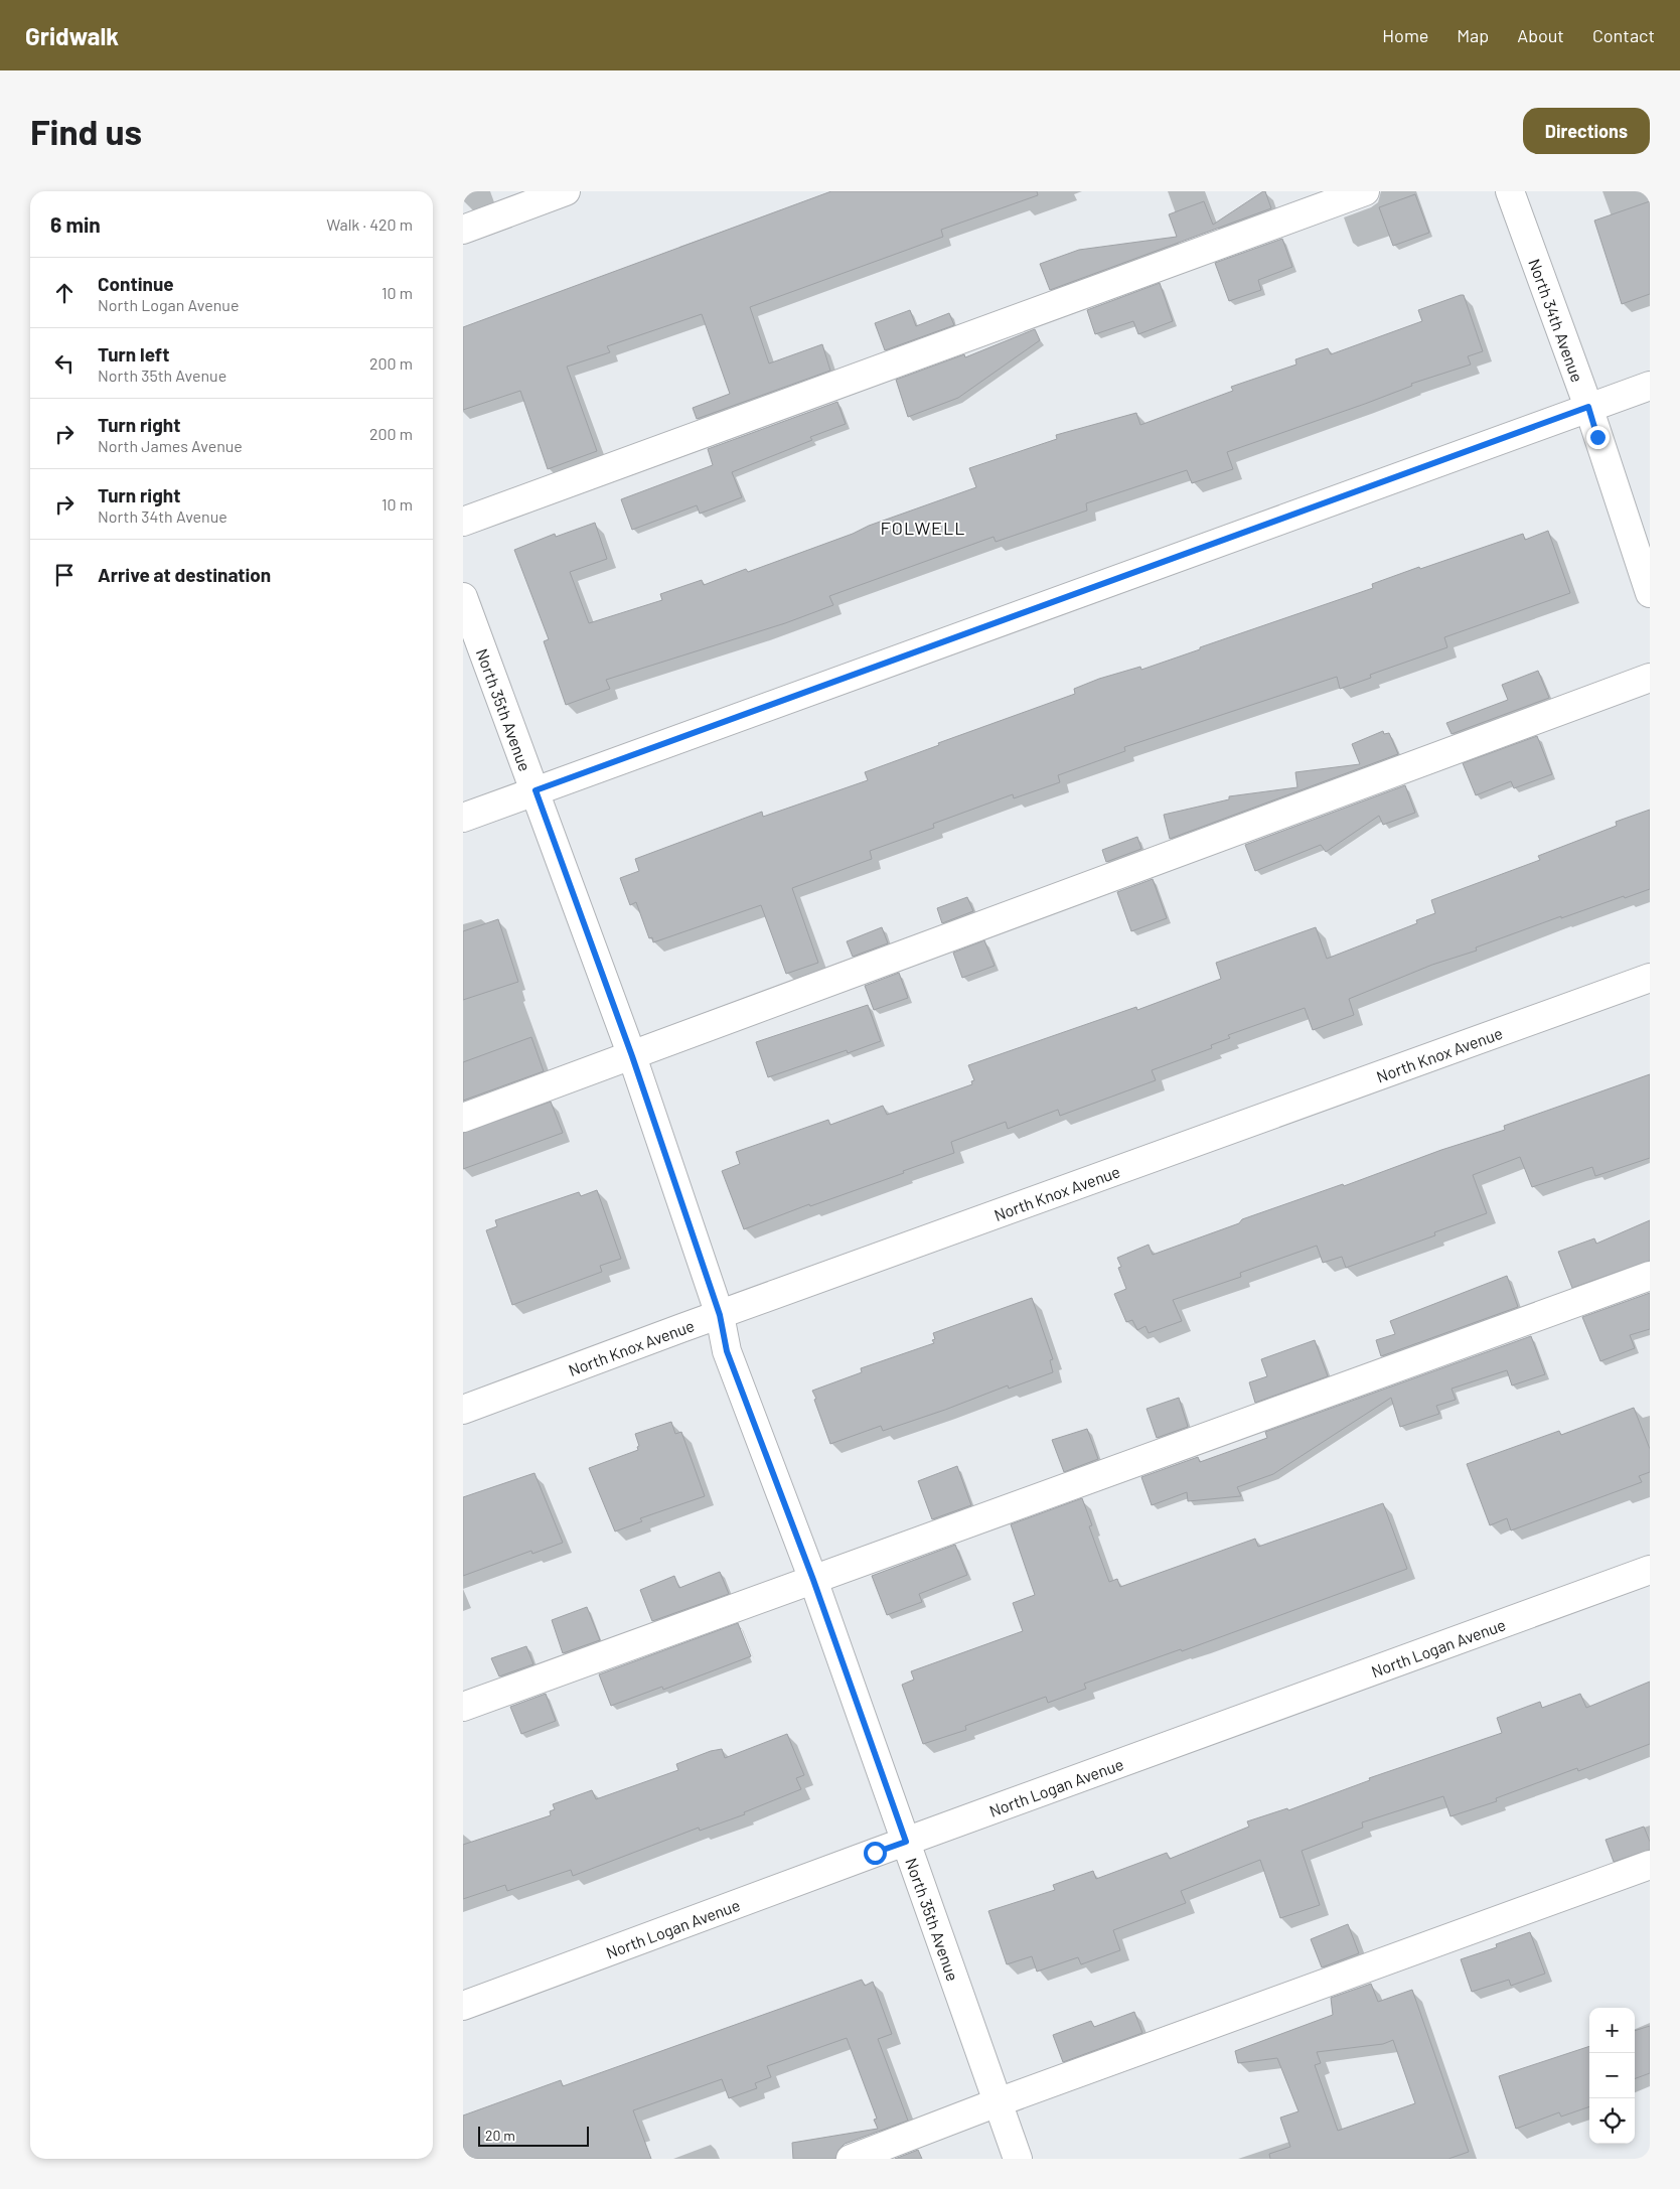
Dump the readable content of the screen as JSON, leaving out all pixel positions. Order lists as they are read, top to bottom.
{
  "streets": {
    "street": [
      "North 34th Avenue",
      "North 35th Avenue",
      "North Knox Avenue",
      "North Logan Avenue"
    ]
  },
  "crossings": [
    ["North 35th Avenue", "North Knox Avenue"],
    ["North 35th Avenue", "North Logan Avenue"]
  ],
  "districts": ["FOLWELL"],
  "scale_bar": "20 m",
  "page": {
    "header": "Gridwalk",
    "nav": [
      "Home",
      "Map",
      "About",
      "Contact"
    ],
    "buttons": "Directions",
    "title": "Find us",
    "heading": ["6 min", "Walk · 420 m"],
    "list": [
      ["Continue", "North Logan Avenue", "10 m"],
      ["Turn left", "North 35th Avenue", "200 m"],
      ["Turn right", "North James Avenue", "200 m"],
      ["Turn right", "North 34th Avenue", "10 m"],
      "Arrive at destination"
    ],
    "map_buttons": ["+", "−"],
    "scale": "20 m"
  }
}
